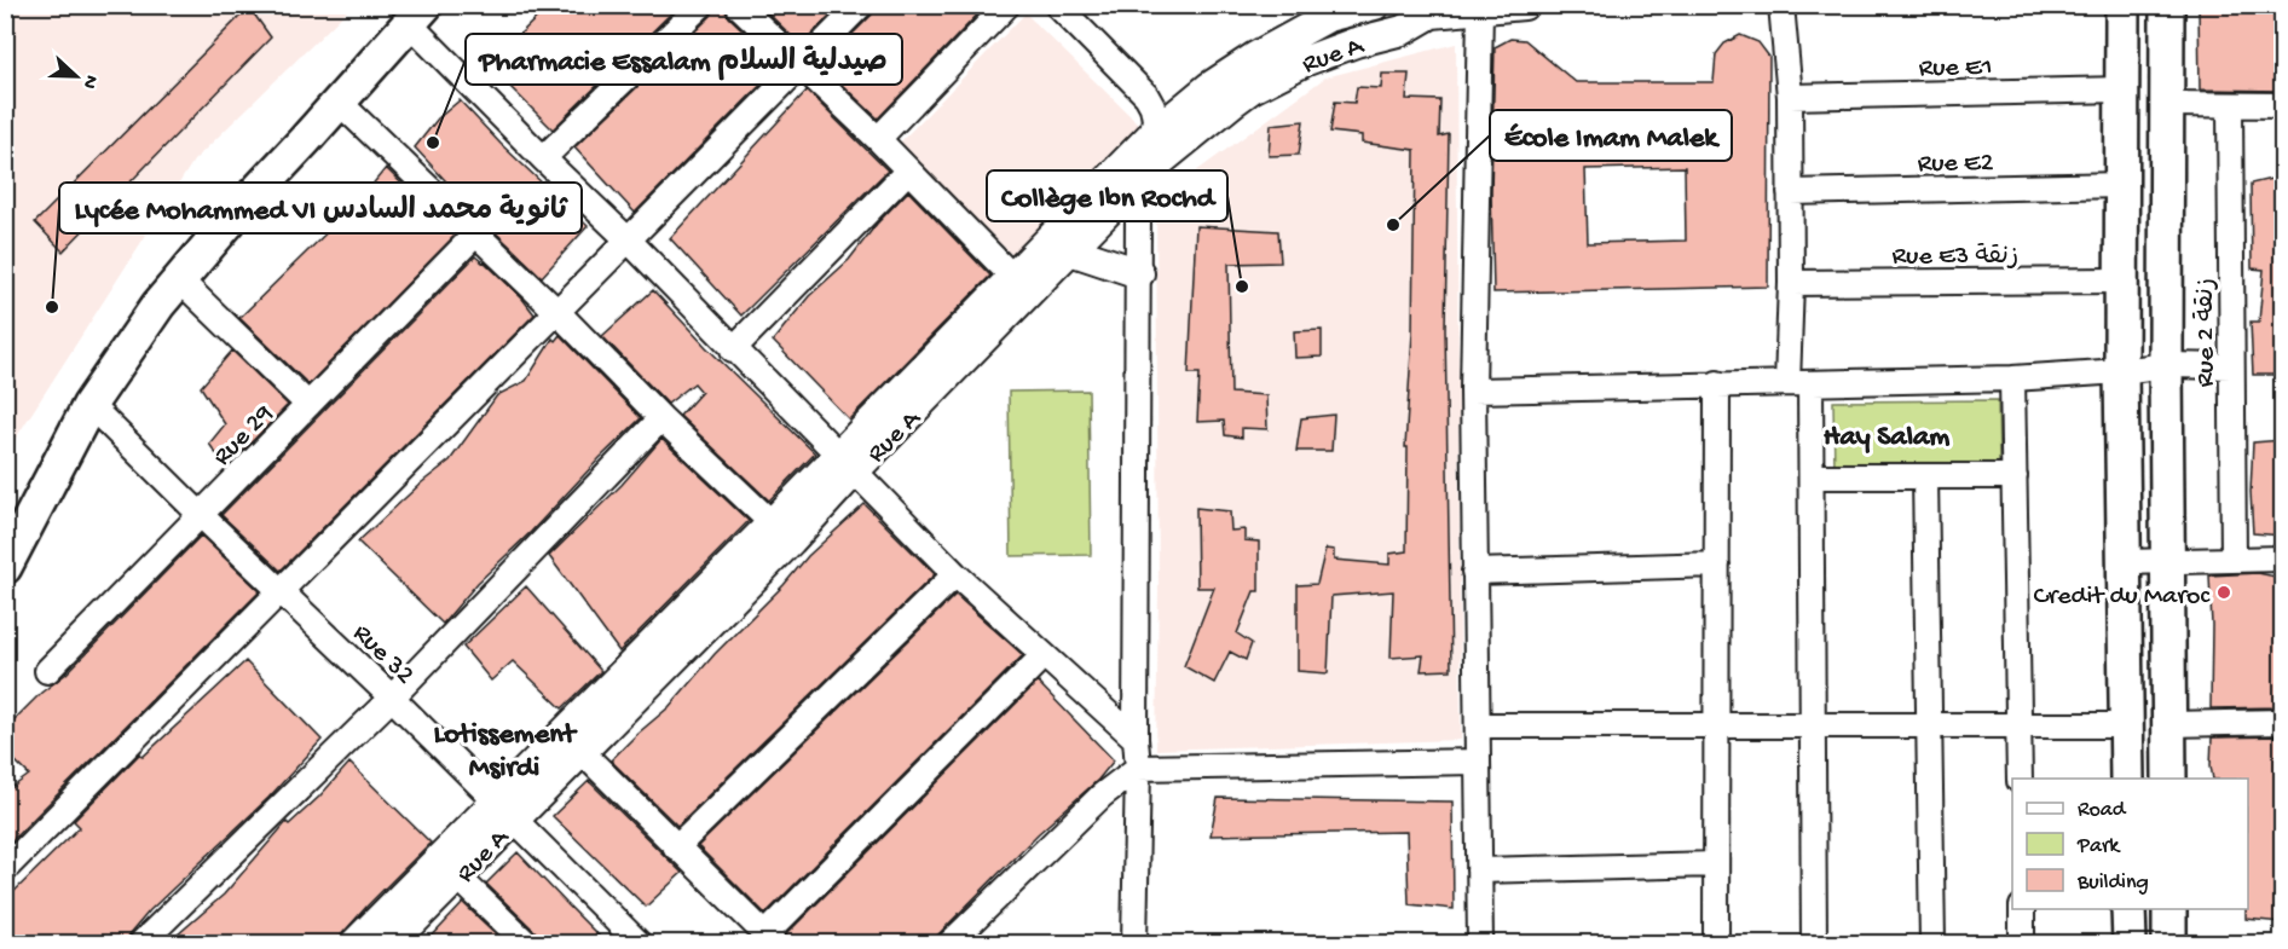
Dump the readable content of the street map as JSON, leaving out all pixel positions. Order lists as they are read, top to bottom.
{
  "streets": {
    "street": [
      "Rue A",
      "Rue E1",
      "Rue E2",
      "Rue E3 زنقة",
      "Rue 2 زنقة",
      "Rue 29",
      "Rue 32"
    ]
  },
  "crossings": [
    ["Rue A", "Rue 32"],
    ["Rue 29", "Rue 32"]
  ],
  "districts": ["Hay Salam", "Lotissement Msirdi"],
  "places": [
    "Pharmacie Essalam صيدلية السلام",
    "École Imam Malek",
    "Collège Ibn Rochd",
    "Lycée Mohammed VI ثانوية محمد السادس",
    "Credit du Maroc"
  ],
  "legend": ["Road", "Park", "Building"],
  "north": "right"
}
